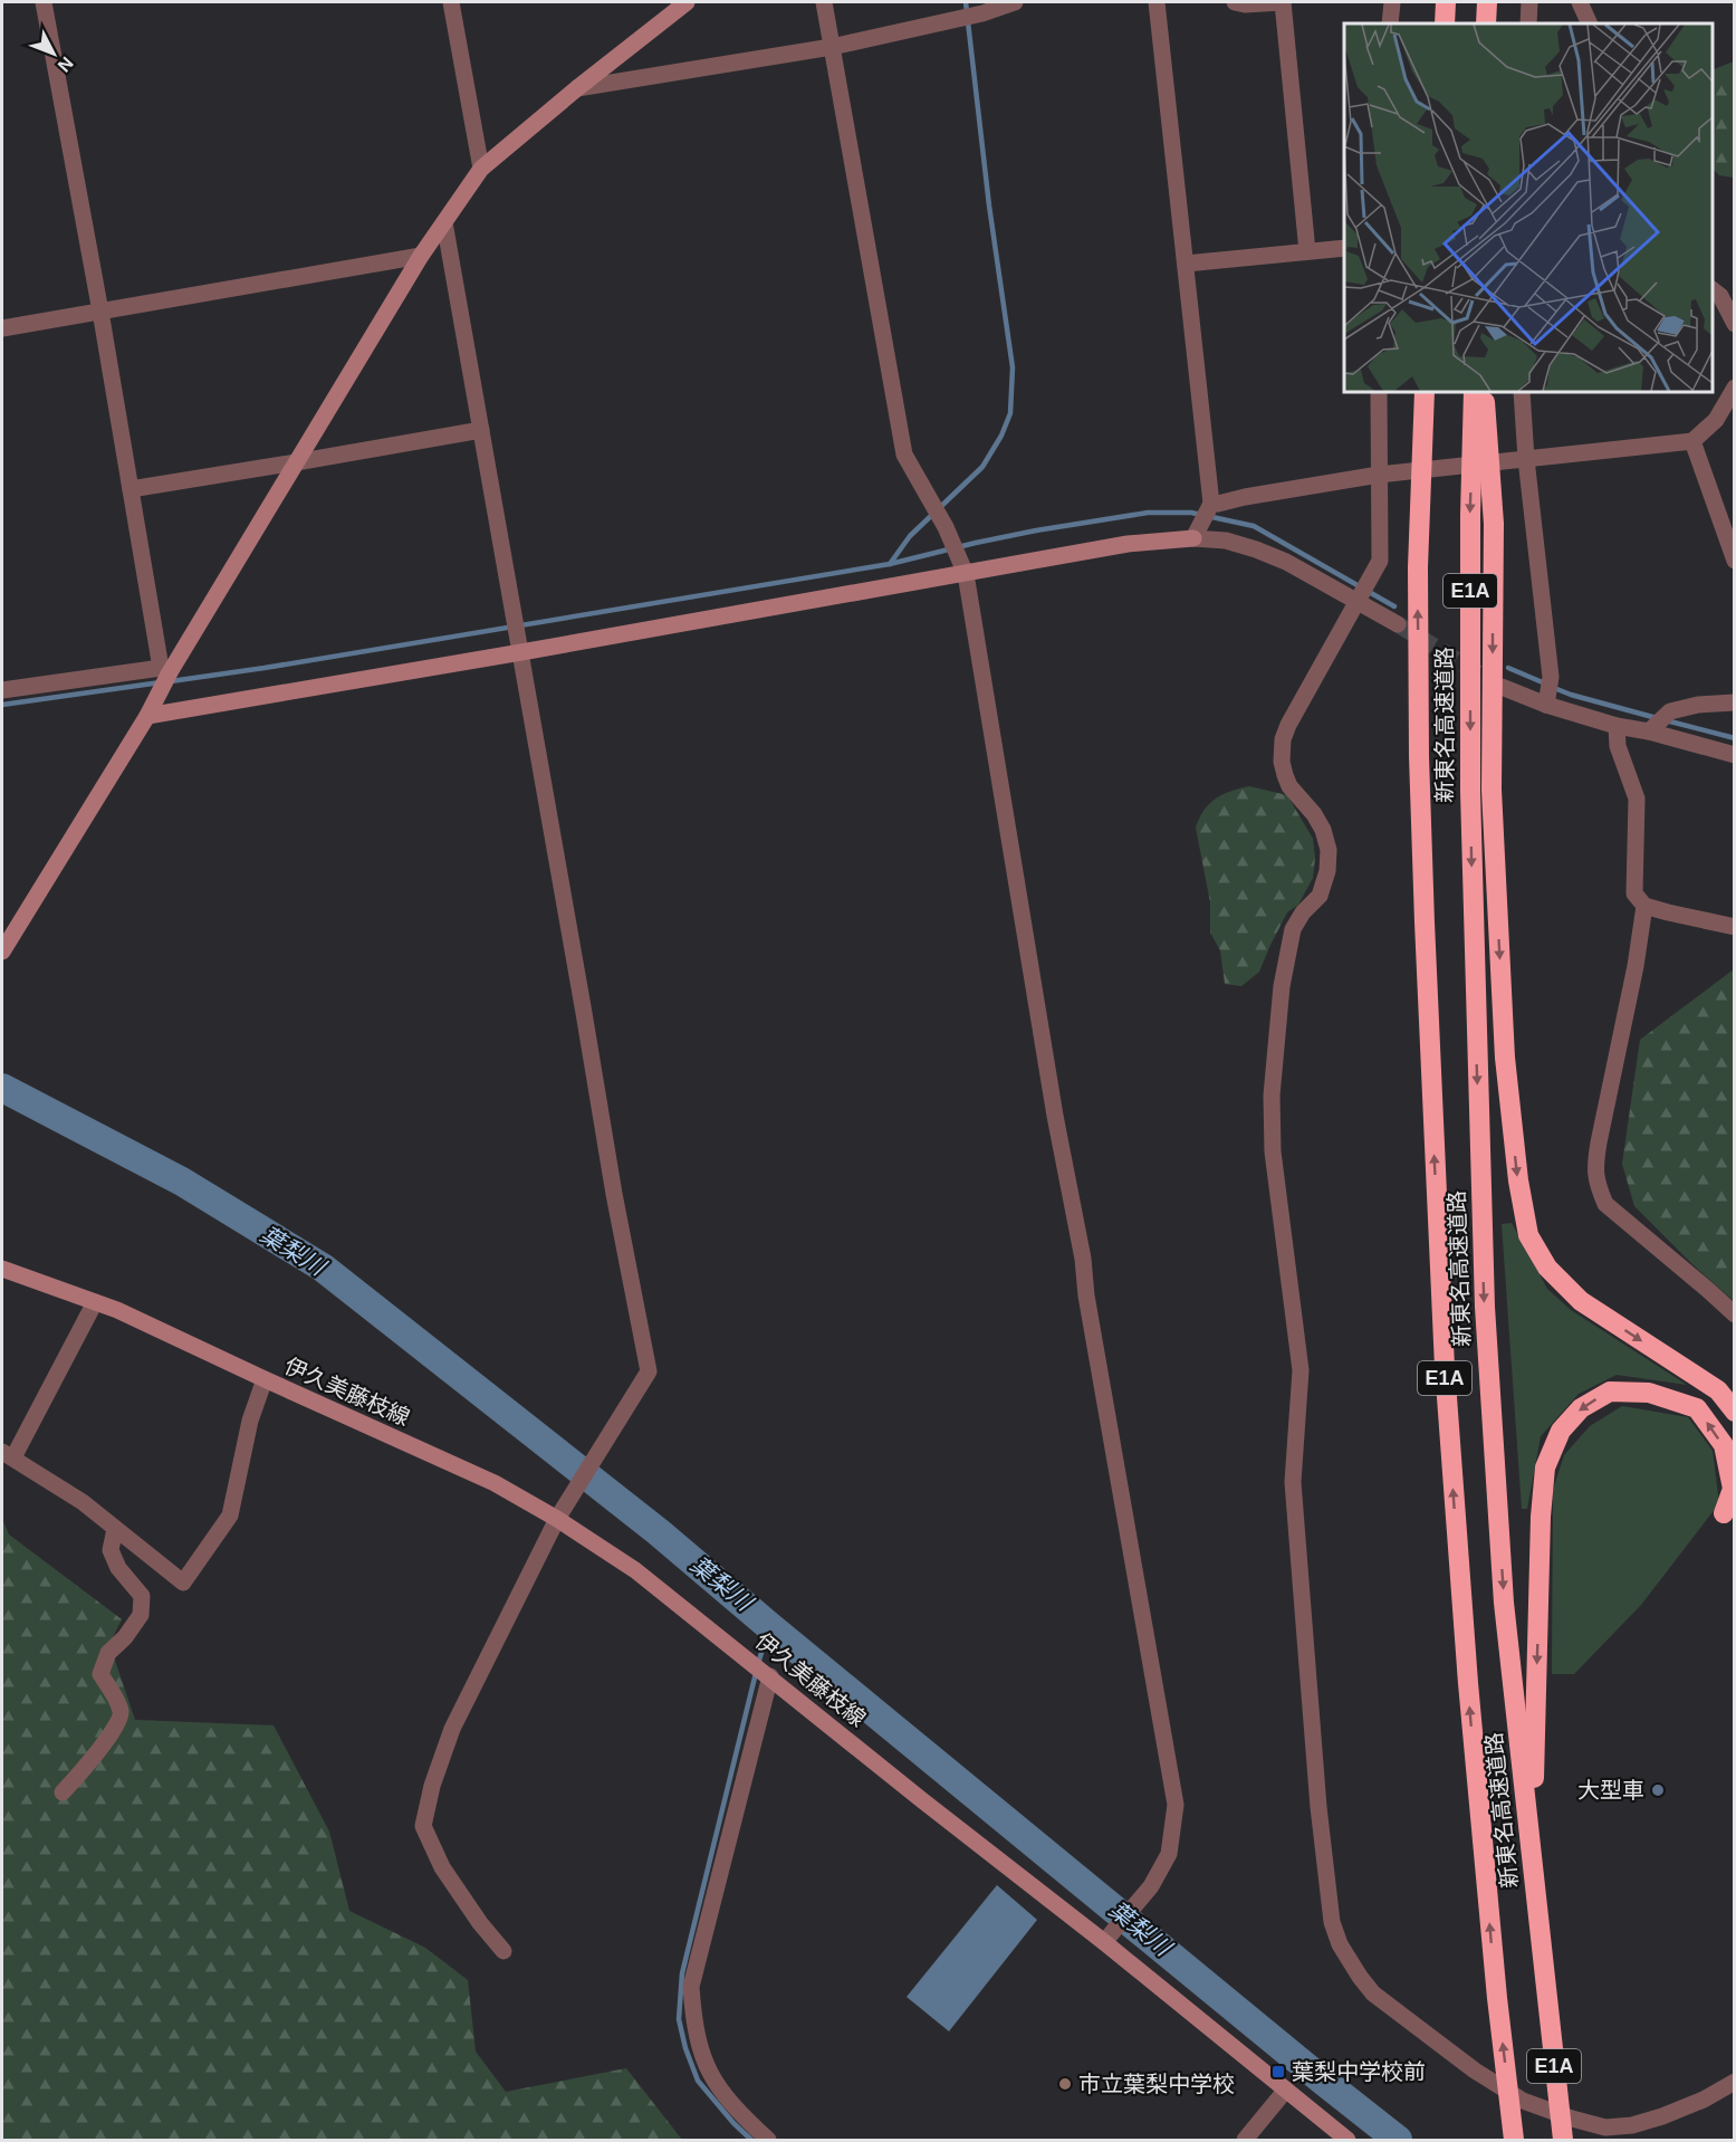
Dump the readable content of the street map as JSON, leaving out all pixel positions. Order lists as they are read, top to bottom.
{
  "streets": {
    "highway": ["E1A", "新東名高速道路"],
    "street": ["伊久美藤枝線"]
  },
  "water": ["葉梨川"],
  "places": {
    "other": ["大型車", "市立葉梨中学校"],
    "transit": ["葉梨中学校前"]
  },
  "north": "bottom right"
}
